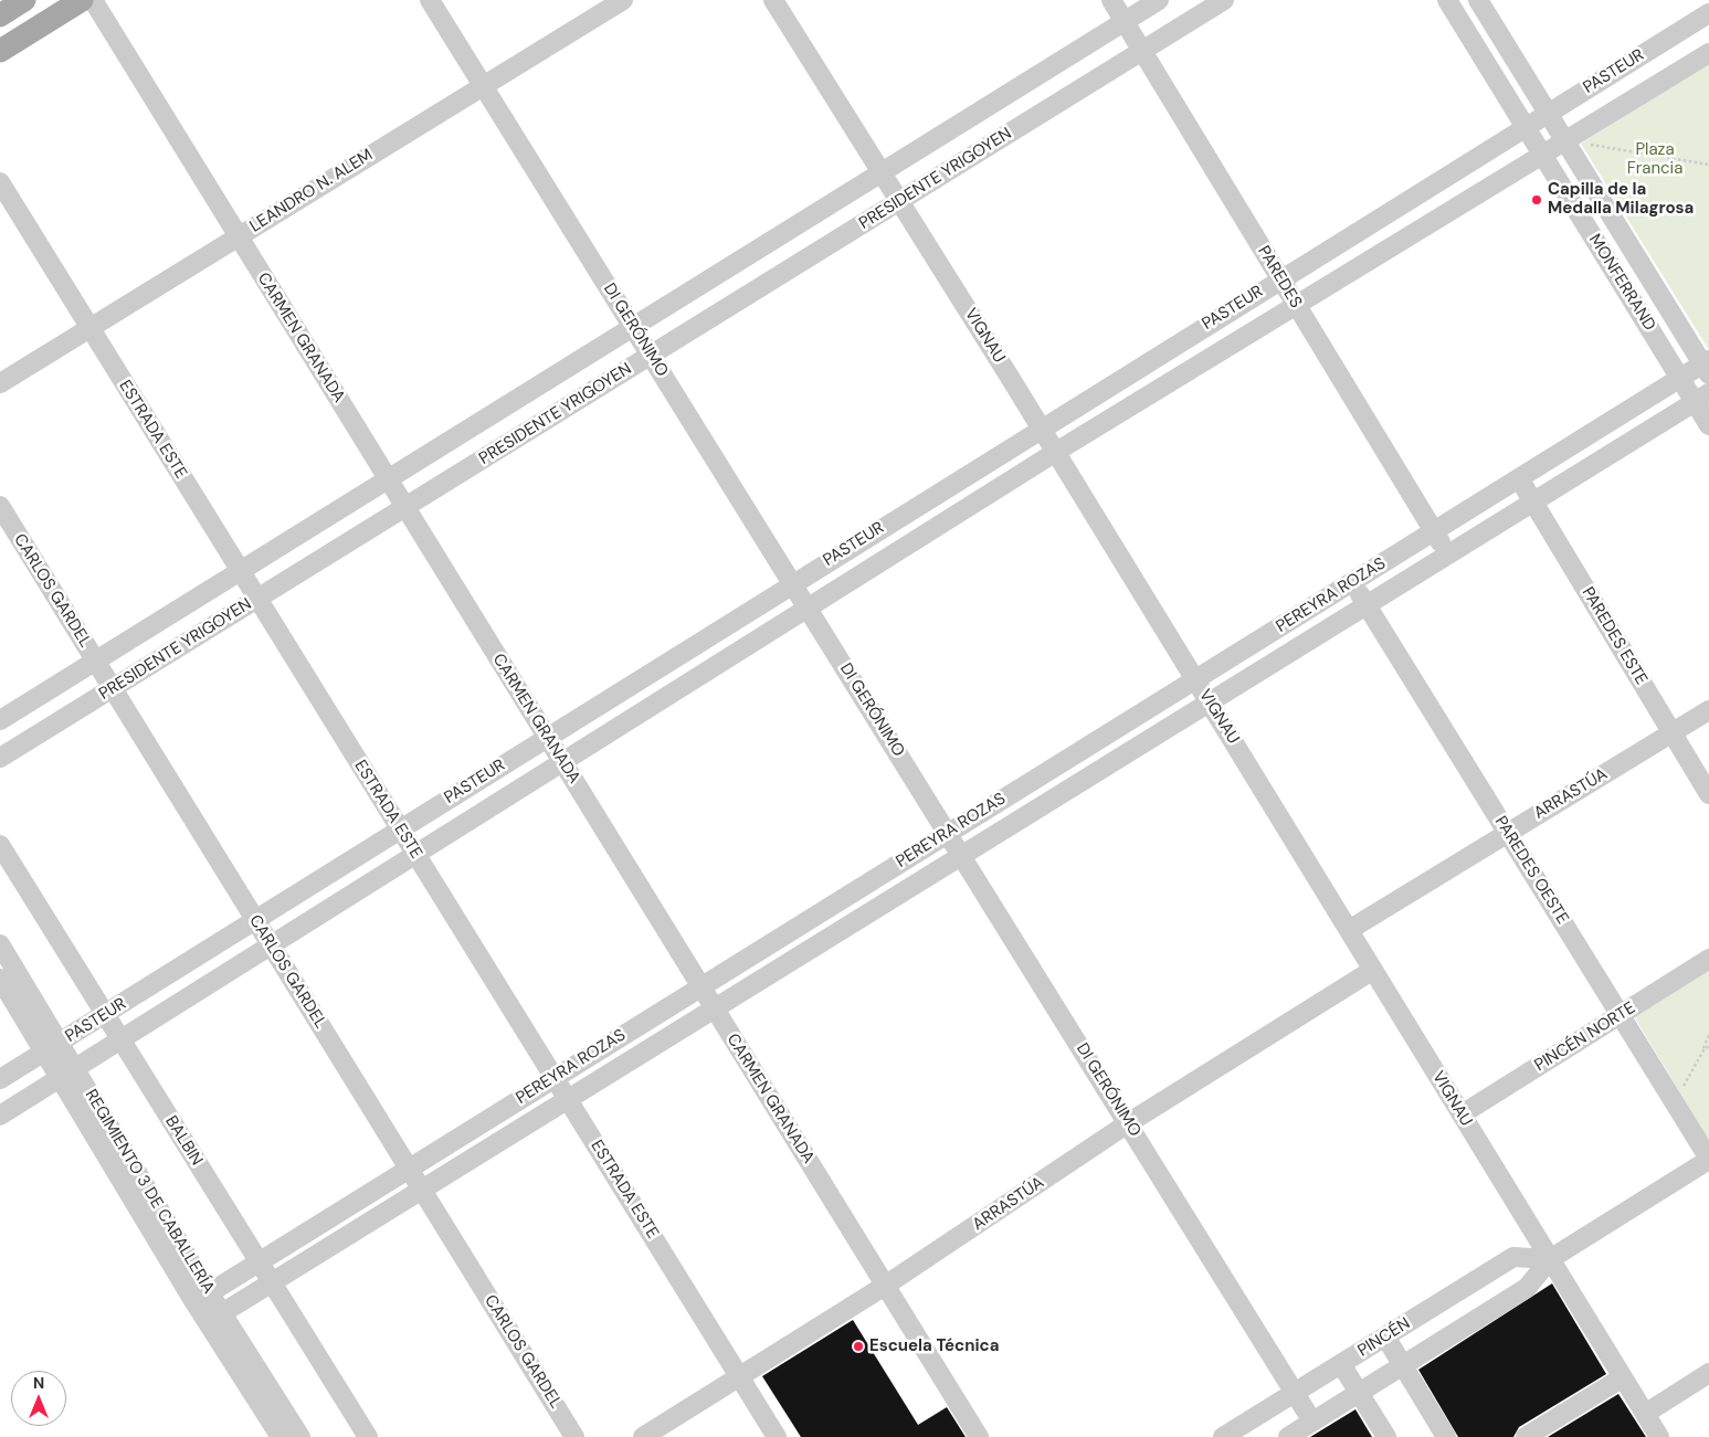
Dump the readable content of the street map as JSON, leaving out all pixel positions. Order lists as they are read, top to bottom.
{
  "streets": {
    "street": [
      "PASTEUR",
      "PRESIDENTE YRIGOYEN",
      "LEANDRO N. ALEM",
      "PAREDES",
      "MONFERRAND",
      "DI GERÓNIMO",
      "VIGNAU",
      "CARMEN GRANADA",
      "ESTRADA ESTE",
      "CARLOS GARDEL",
      "PEREYRA ROZAS",
      "PAREDES ESTE",
      "ARRASTÚA",
      "PAREDES OESTE",
      "PINCÉN NORTE",
      "BALBIN",
      "REGIMIENTO 3 DE CABALLERÍA",
      "PINCÉN"
    ]
  },
  "crossings": [
    ["PASTEUR", "PAREDES"],
    ["PASTEUR", "MONFERRAND"],
    ["PASTEUR", "DI GERÓNIMO"],
    ["PASTEUR", "VIGNAU"],
    ["PASTEUR", "CARMEN GRANADA"],
    ["PASTEUR", "ESTRADA ESTE"],
    ["PASTEUR", "CARLOS GARDEL"],
    ["PASTEUR", "BALBIN"],
    ["PASTEUR", "REGIMIENTO 3 DE CABALLERÍA"],
    ["PRESIDENTE YRIGOYEN", "PAREDES"],
    ["PRESIDENTE YRIGOYEN", "DI GERÓNIMO"],
    ["PRESIDENTE YRIGOYEN", "VIGNAU"],
    ["PRESIDENTE YRIGOYEN", "CARMEN GRANADA"],
    ["PRESIDENTE YRIGOYEN", "ESTRADA ESTE"],
    ["PRESIDENTE YRIGOYEN", "CARLOS GARDEL"],
    ["LEANDRO N. ALEM", "DI GERÓNIMO"],
    ["LEANDRO N. ALEM", "CARMEN GRANADA"],
    ["LEANDRO N. ALEM", "ESTRADA ESTE"],
    ["PAREDES", "PEREYRA ROZAS"],
    ["MONFERRAND", "PEREYRA ROZAS"],
    ["DI GERÓNIMO", "PEREYRA ROZAS"],
    ["DI GERÓNIMO", "ARRASTÚA"],
    ["DI GERÓNIMO", "PINCÉN"],
    ["VIGNAU", "PEREYRA ROZAS"],
    ["VIGNAU", "ARRASTÚA"],
    ["VIGNAU", "PINCÉN NORTE"],
    ["VIGNAU", "PINCÉN"],
    ["CARMEN GRANADA", "PEREYRA ROZAS"],
    ["CARMEN GRANADA", "ARRASTÚA"],
    ["ESTRADA ESTE", "PEREYRA ROZAS"],
    ["ESTRADA ESTE", "ARRASTÚA"],
    ["CARLOS GARDEL", "PEREYRA ROZAS"],
    ["PEREYRA ROZAS", "PAREDES ESTE"],
    ["PEREYRA ROZAS", "PAREDES OESTE"],
    ["PEREYRA ROZAS", "BALBIN"],
    ["PEREYRA ROZAS", "REGIMIENTO 3 DE CABALLERÍA"],
    ["PAREDES ESTE", "ARRASTÚA"],
    ["ARRASTÚA", "PAREDES OESTE"],
    ["PAREDES OESTE", "PINCÉN NORTE"],
    ["PAREDES OESTE", "PINCÉN"]
  ],
  "parks": ["Plaza Francia"],
  "places": ["Capilla de la Medalla Milagrosa", "Escuela Técnica"],
  "north": "top"
}
